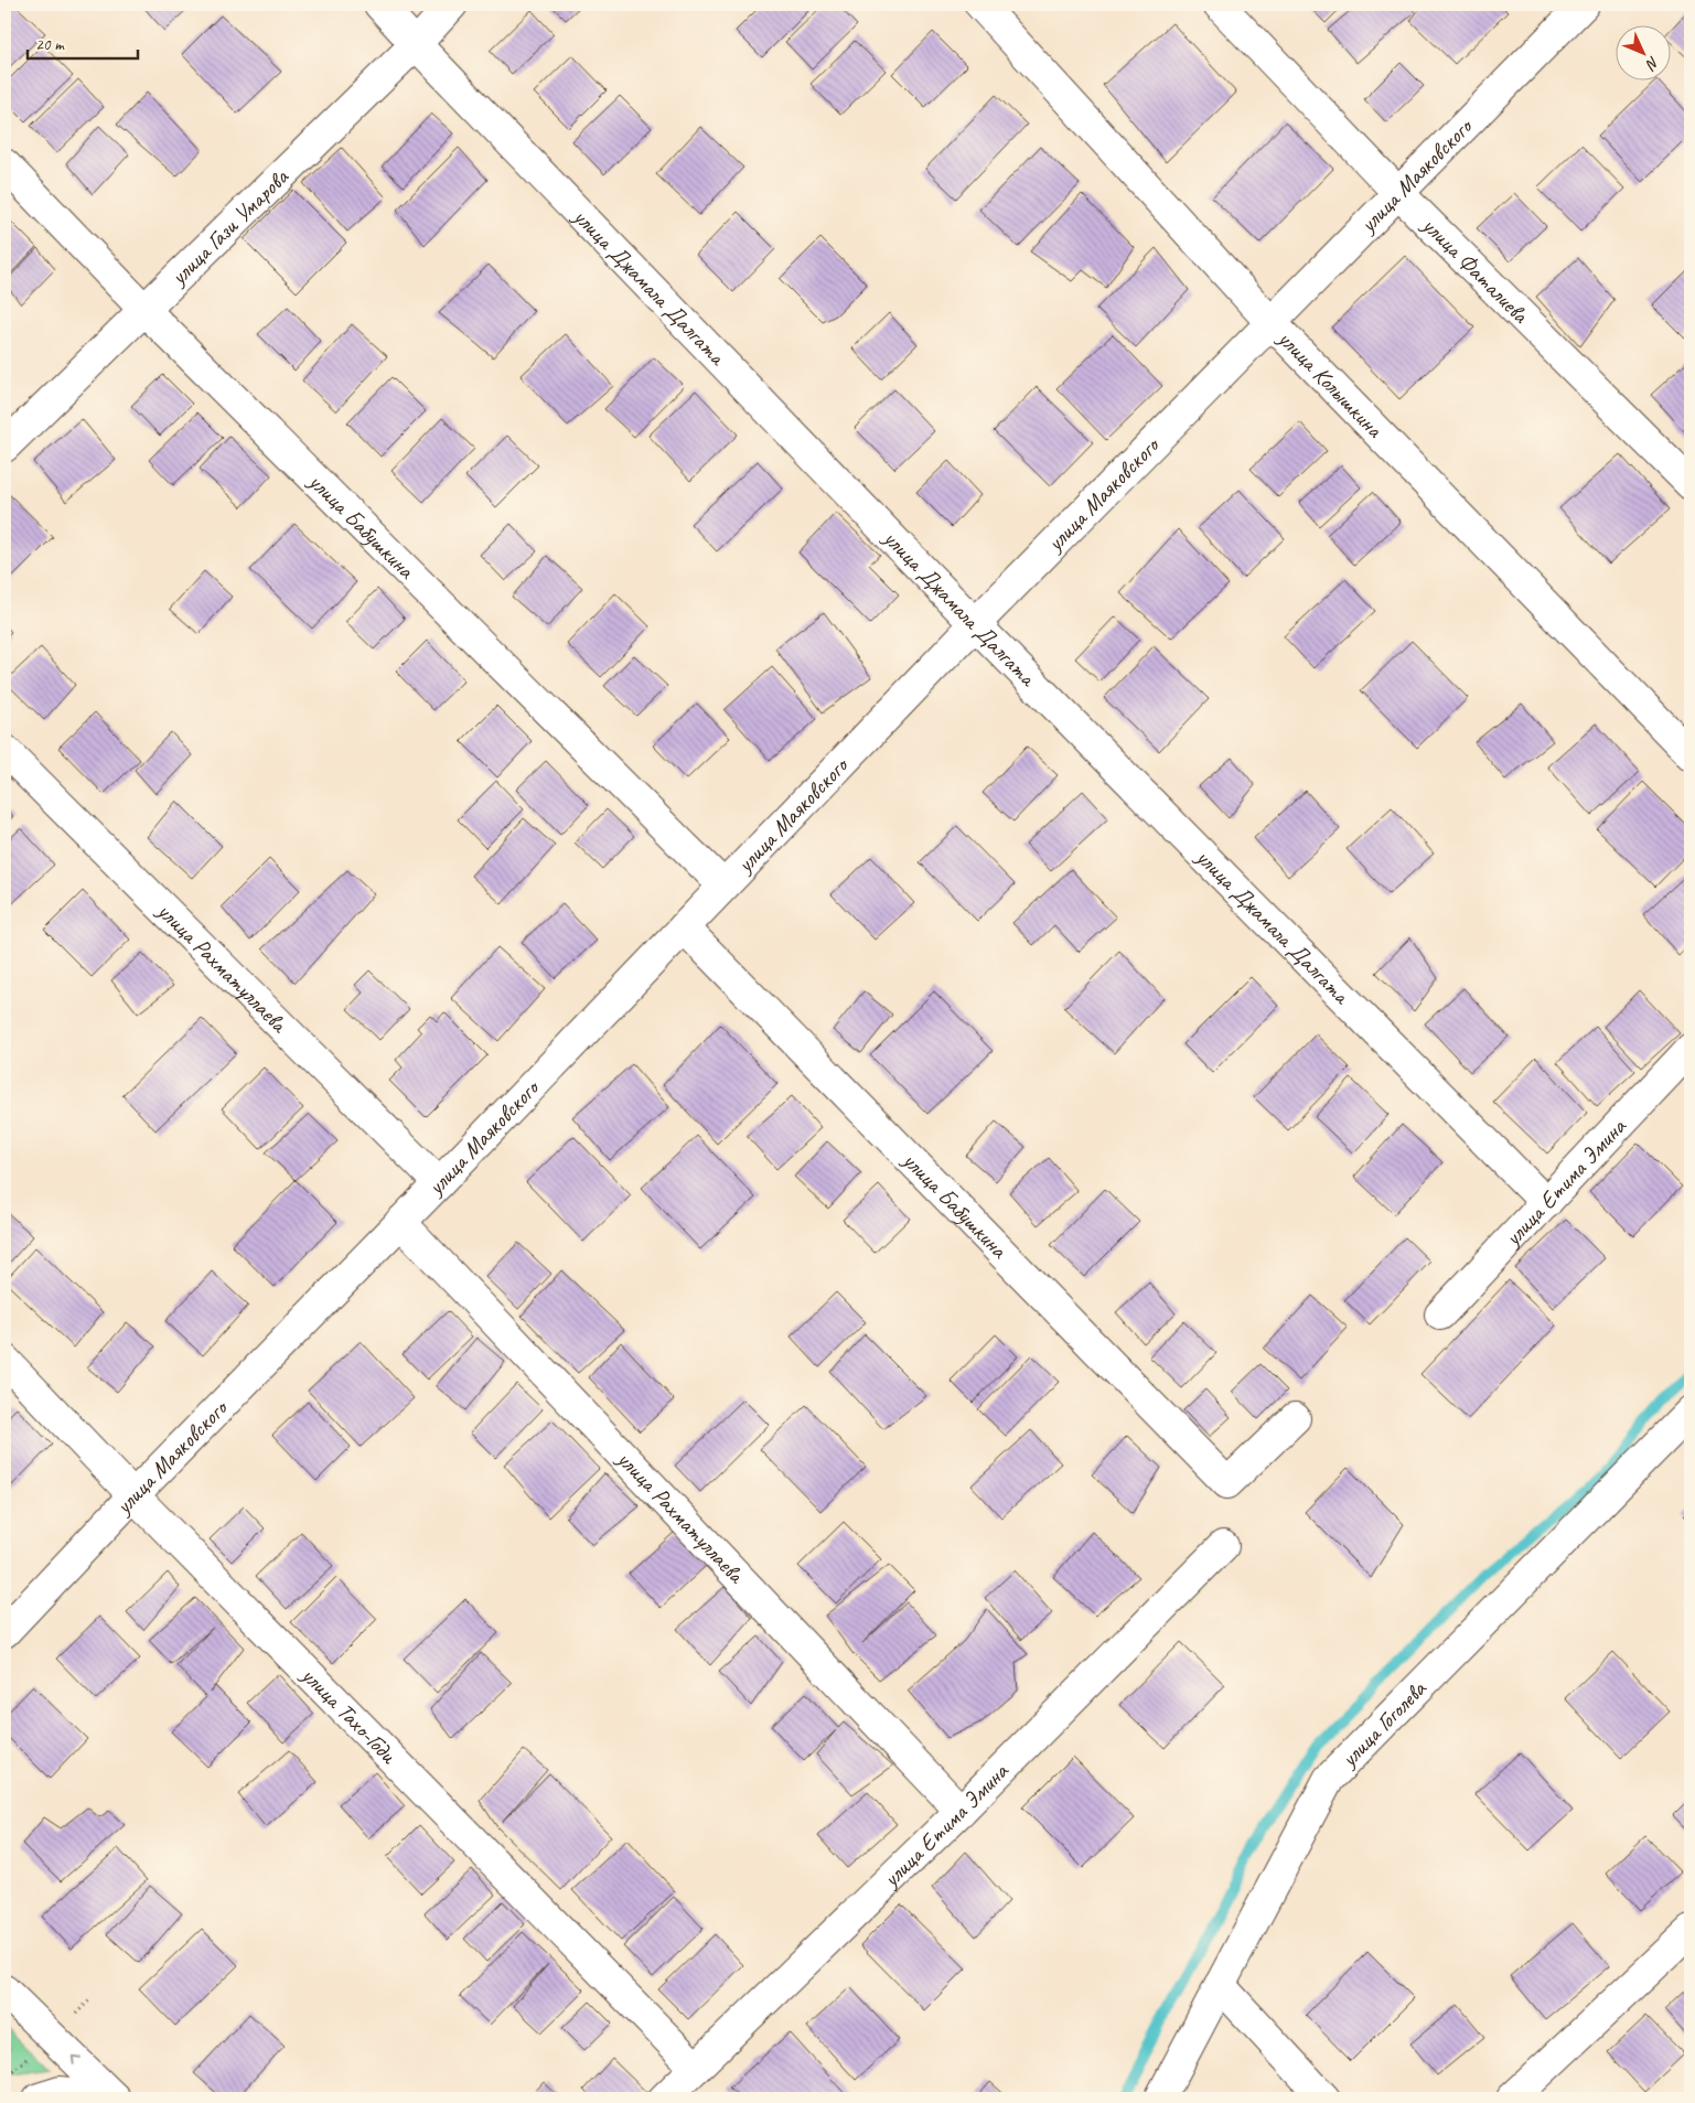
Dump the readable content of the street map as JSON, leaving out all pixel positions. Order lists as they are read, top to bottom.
{
  "streets": {
    "street": [
      "улица Маяковского",
      "улица Гази Умарова",
      "улица Фаталиева",
      "улица Джамала Далгата",
      "улица Колышкина",
      "улица Бабушкина",
      "улица Рахматуллаева",
      "улица Етима Эмина",
      "улица Тахо-Годи",
      "улица Гоголева"
    ]
  },
  "crossings": [
    ["улица Маяковского", "улица Фаталиева"],
    ["улица Маяковского", "улица Джамала Далгата"],
    ["улица Маяковского", "улица Колышкина"],
    ["улица Маяковского", "улица Бабушкина"],
    ["улица Маяковского", "улица Рахматуллаева"],
    ["улица Маяковского", "улица Тахо-Годи"],
    ["улица Гази Умарова", "улица Джамала Далгата"],
    ["улица Гази Умарова", "улица Бабушкина"],
    ["улица Джамала Далгата", "улица Етима Эмина"],
    ["улица Рахматуллаева", "улица Етима Эмина"],
    ["улица Етима Эмина", "улица Тахо-Годи"]
  ],
  "scale_bar": "20 m",
  "north": "bottom right"
}
